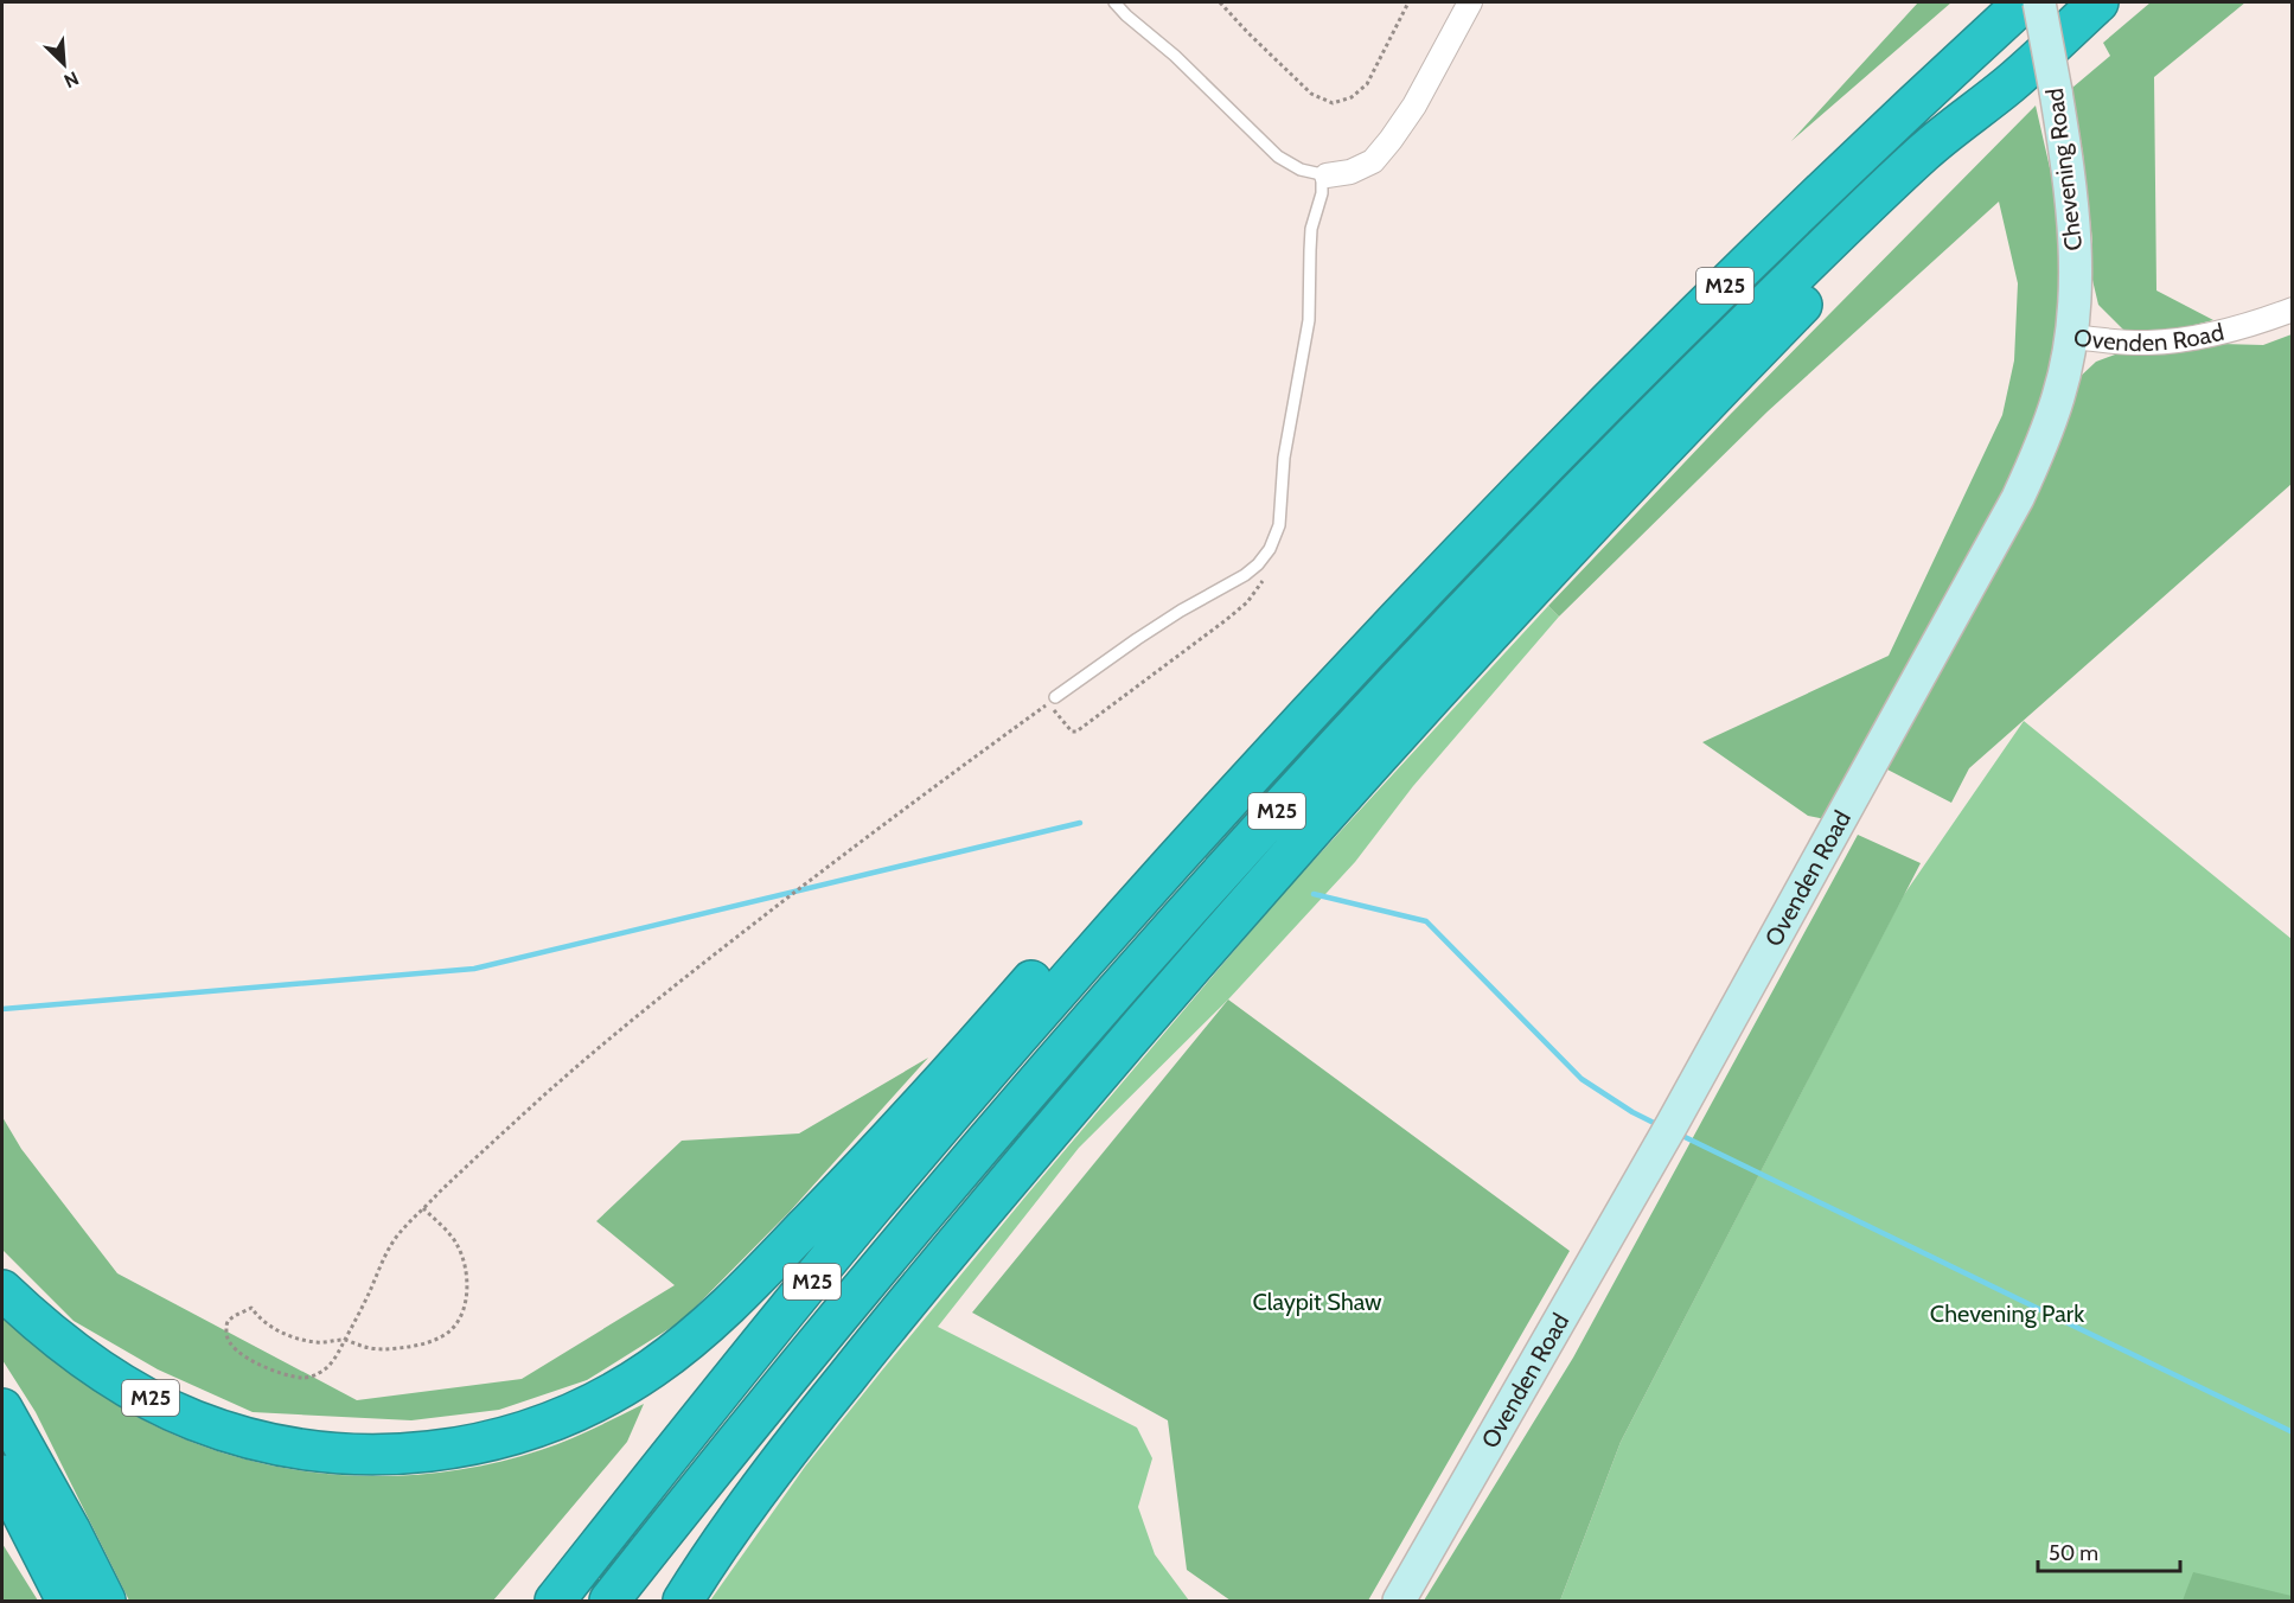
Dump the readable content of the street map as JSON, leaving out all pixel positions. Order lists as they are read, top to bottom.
{
  "streets": {
    "highway": ["M25"],
    "main road": ["Chevening Road", "Ovenden Road"]
  },
  "crossings": [
    ["Chevening Road", "Ovenden Road"]
  ],
  "parks": ["Claypit Shaw", "Chevening Park"],
  "scale_bar": "50 m",
  "north": "bottom right"
}
